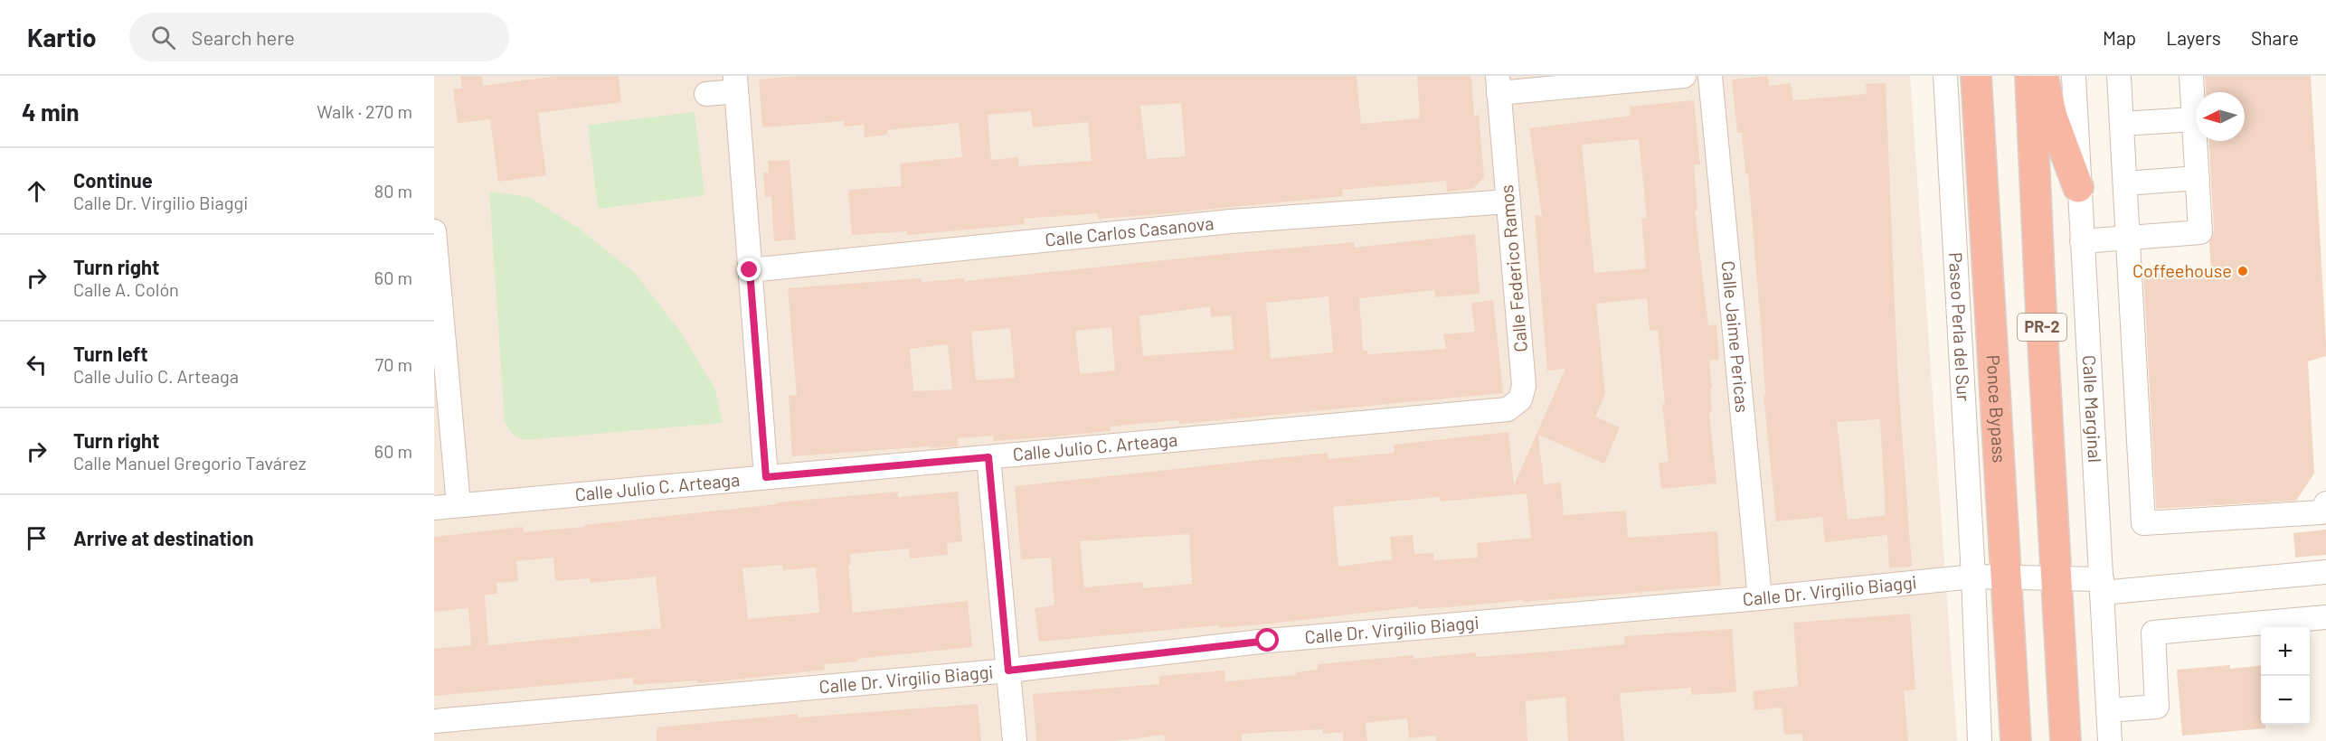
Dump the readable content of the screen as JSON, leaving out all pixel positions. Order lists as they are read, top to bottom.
{
  "streets": {
    "highway": ["PR-2", "Ponce Bypass"],
    "street": [
      "Calle Carlos Casanova",
      "Calle Federico Ramos",
      "Paseo Perla del Sur",
      "Calle Jaime Pericas",
      "Calle Marginal",
      "Calle Julio C. Arteaga",
      "Calle Dr. Virgilio Biaggi"
    ]
  },
  "crossings": [
    ["Calle Carlos Casanova", "Calle Federico Ramos"],
    ["Calle Federico Ramos", "Calle Julio C. Arteaga"],
    ["Paseo Perla del Sur", "Calle Dr. Virgilio Biaggi"],
    ["PR-2", "Calle Dr. Virgilio Biaggi"],
    ["Calle Jaime Pericas", "Calle Dr. Virgilio Biaggi"],
    ["Ponce Bypass", "Calle Dr. Virgilio Biaggi"],
    ["Calle Marginal", "Calle Dr. Virgilio Biaggi"]
  ],
  "places": ["Coffeehouse"],
  "north": "left",
  "page": {
    "header": "Kartio",
    "search": "Search here",
    "nav": ["Map", "Layers", "Share"],
    "heading": ["4 min", "Walk · 270 m"],
    "list": [
      ["Continue", "Calle Dr. Virgilio Biaggi", "80 m"],
      ["Turn right", "Calle A. Colón", "60 m"],
      ["Turn left", "Calle Julio C. Arteaga", "70 m"],
      ["Turn right", "Calle Manuel Gregorio Tavárez", "60 m"],
      "Arrive at destination"
    ],
    "map_buttons": ["+", "−"]
  }
}
